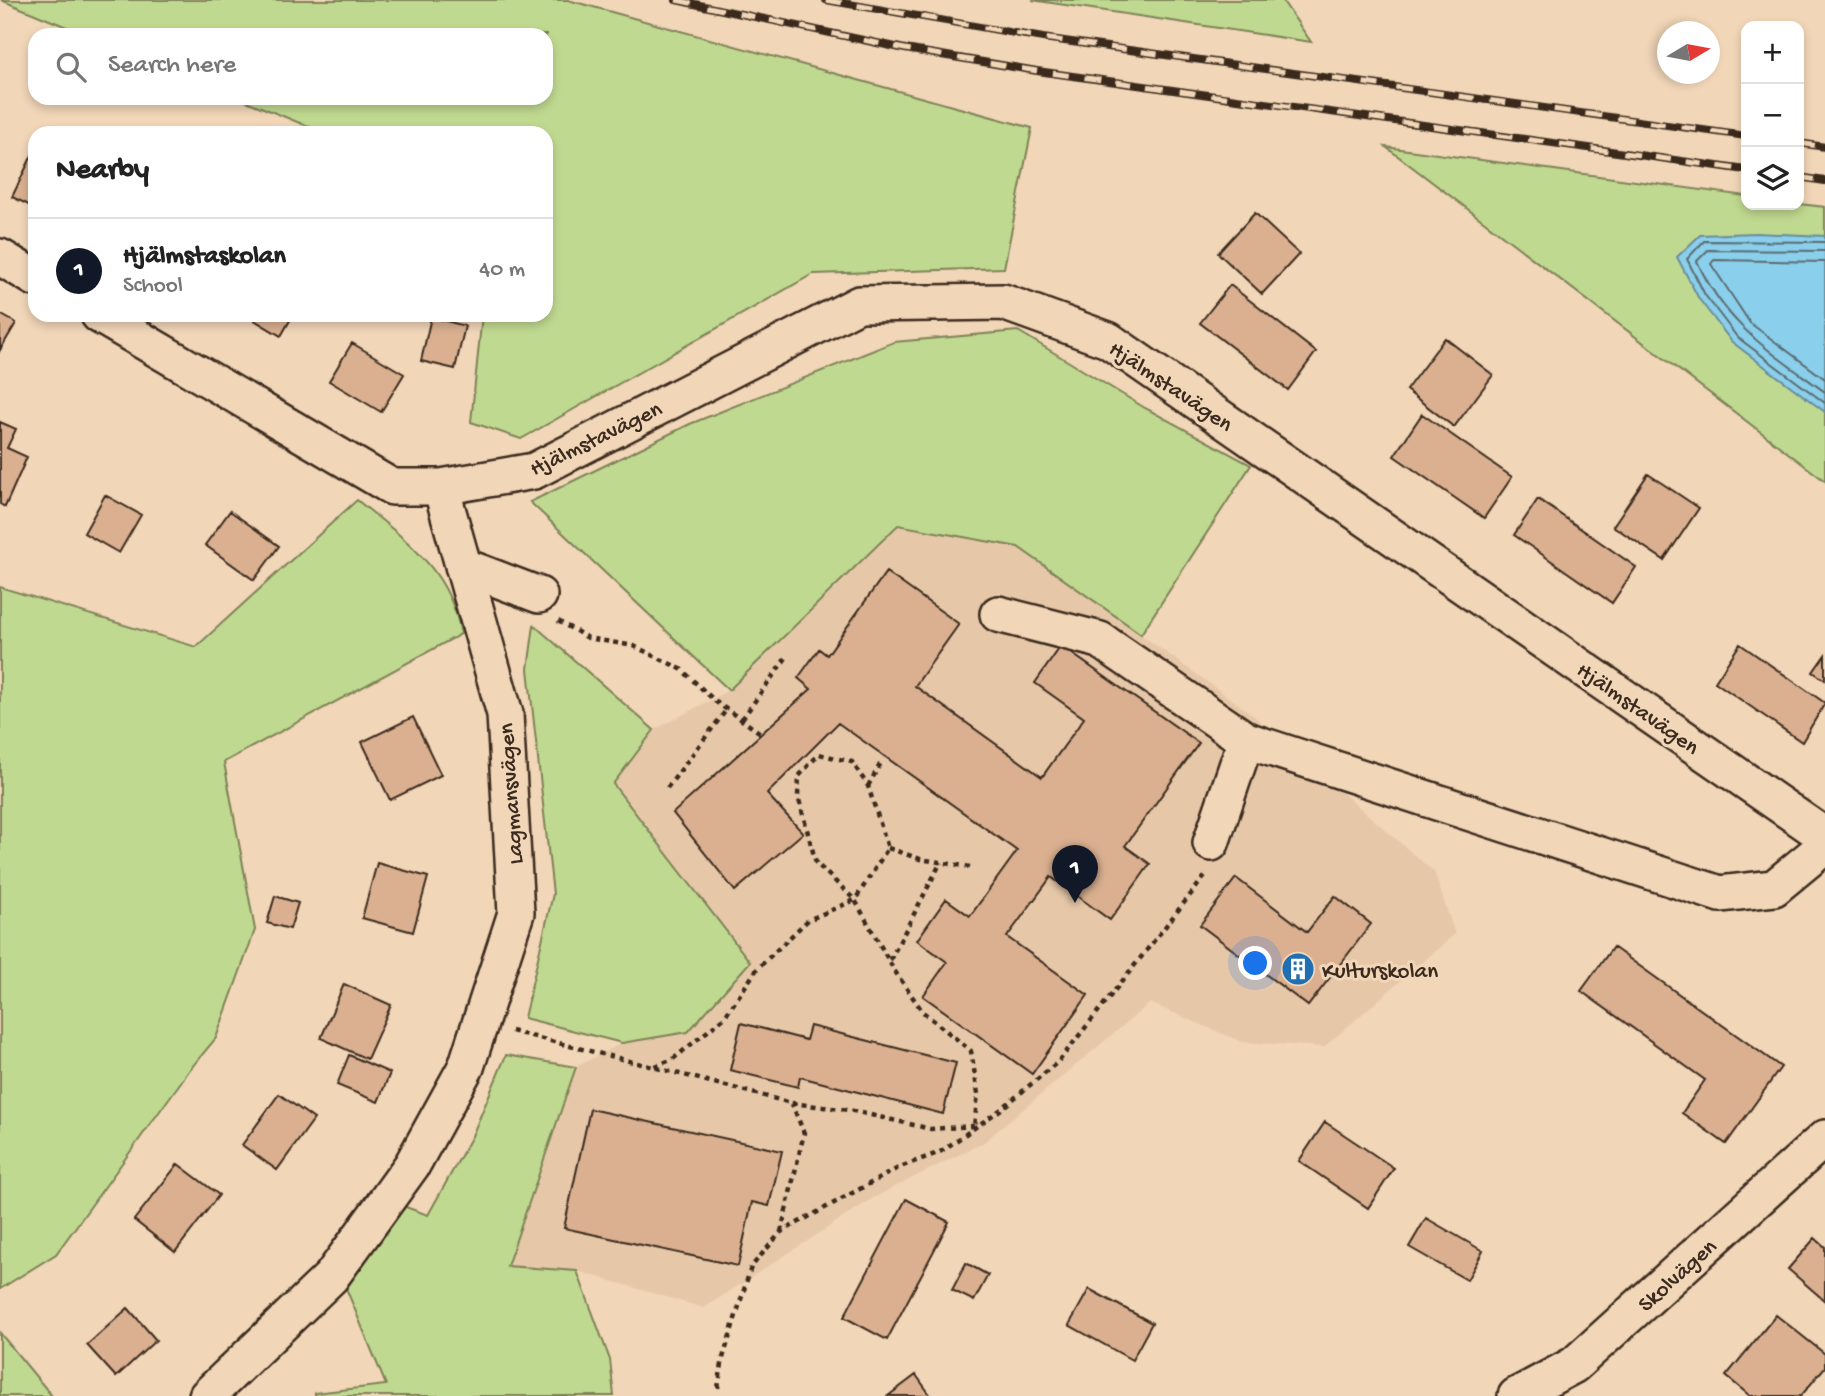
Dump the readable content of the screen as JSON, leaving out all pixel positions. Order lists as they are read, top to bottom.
{
  "streets": {
    "street": ["Hjälmstavägen", "Lagmansvägen", "Skolvägen"]
  },
  "crossings": [
    ["Hjälmstavägen", "Lagmansvägen"]
  ],
  "places": {
    "building": ["Kulturskolan"]
  },
  "north": "right",
  "page": {
    "map_buttons": ["+", "−"],
    "search": "Search here",
    "heading": "Nearby",
    "list": [
      {
        "mark": "1",
        "name": "Hjälmstaskolan",
        "note": "School",
        "value": "40 m"
      }
    ],
    "pins": "1"
  }
}
